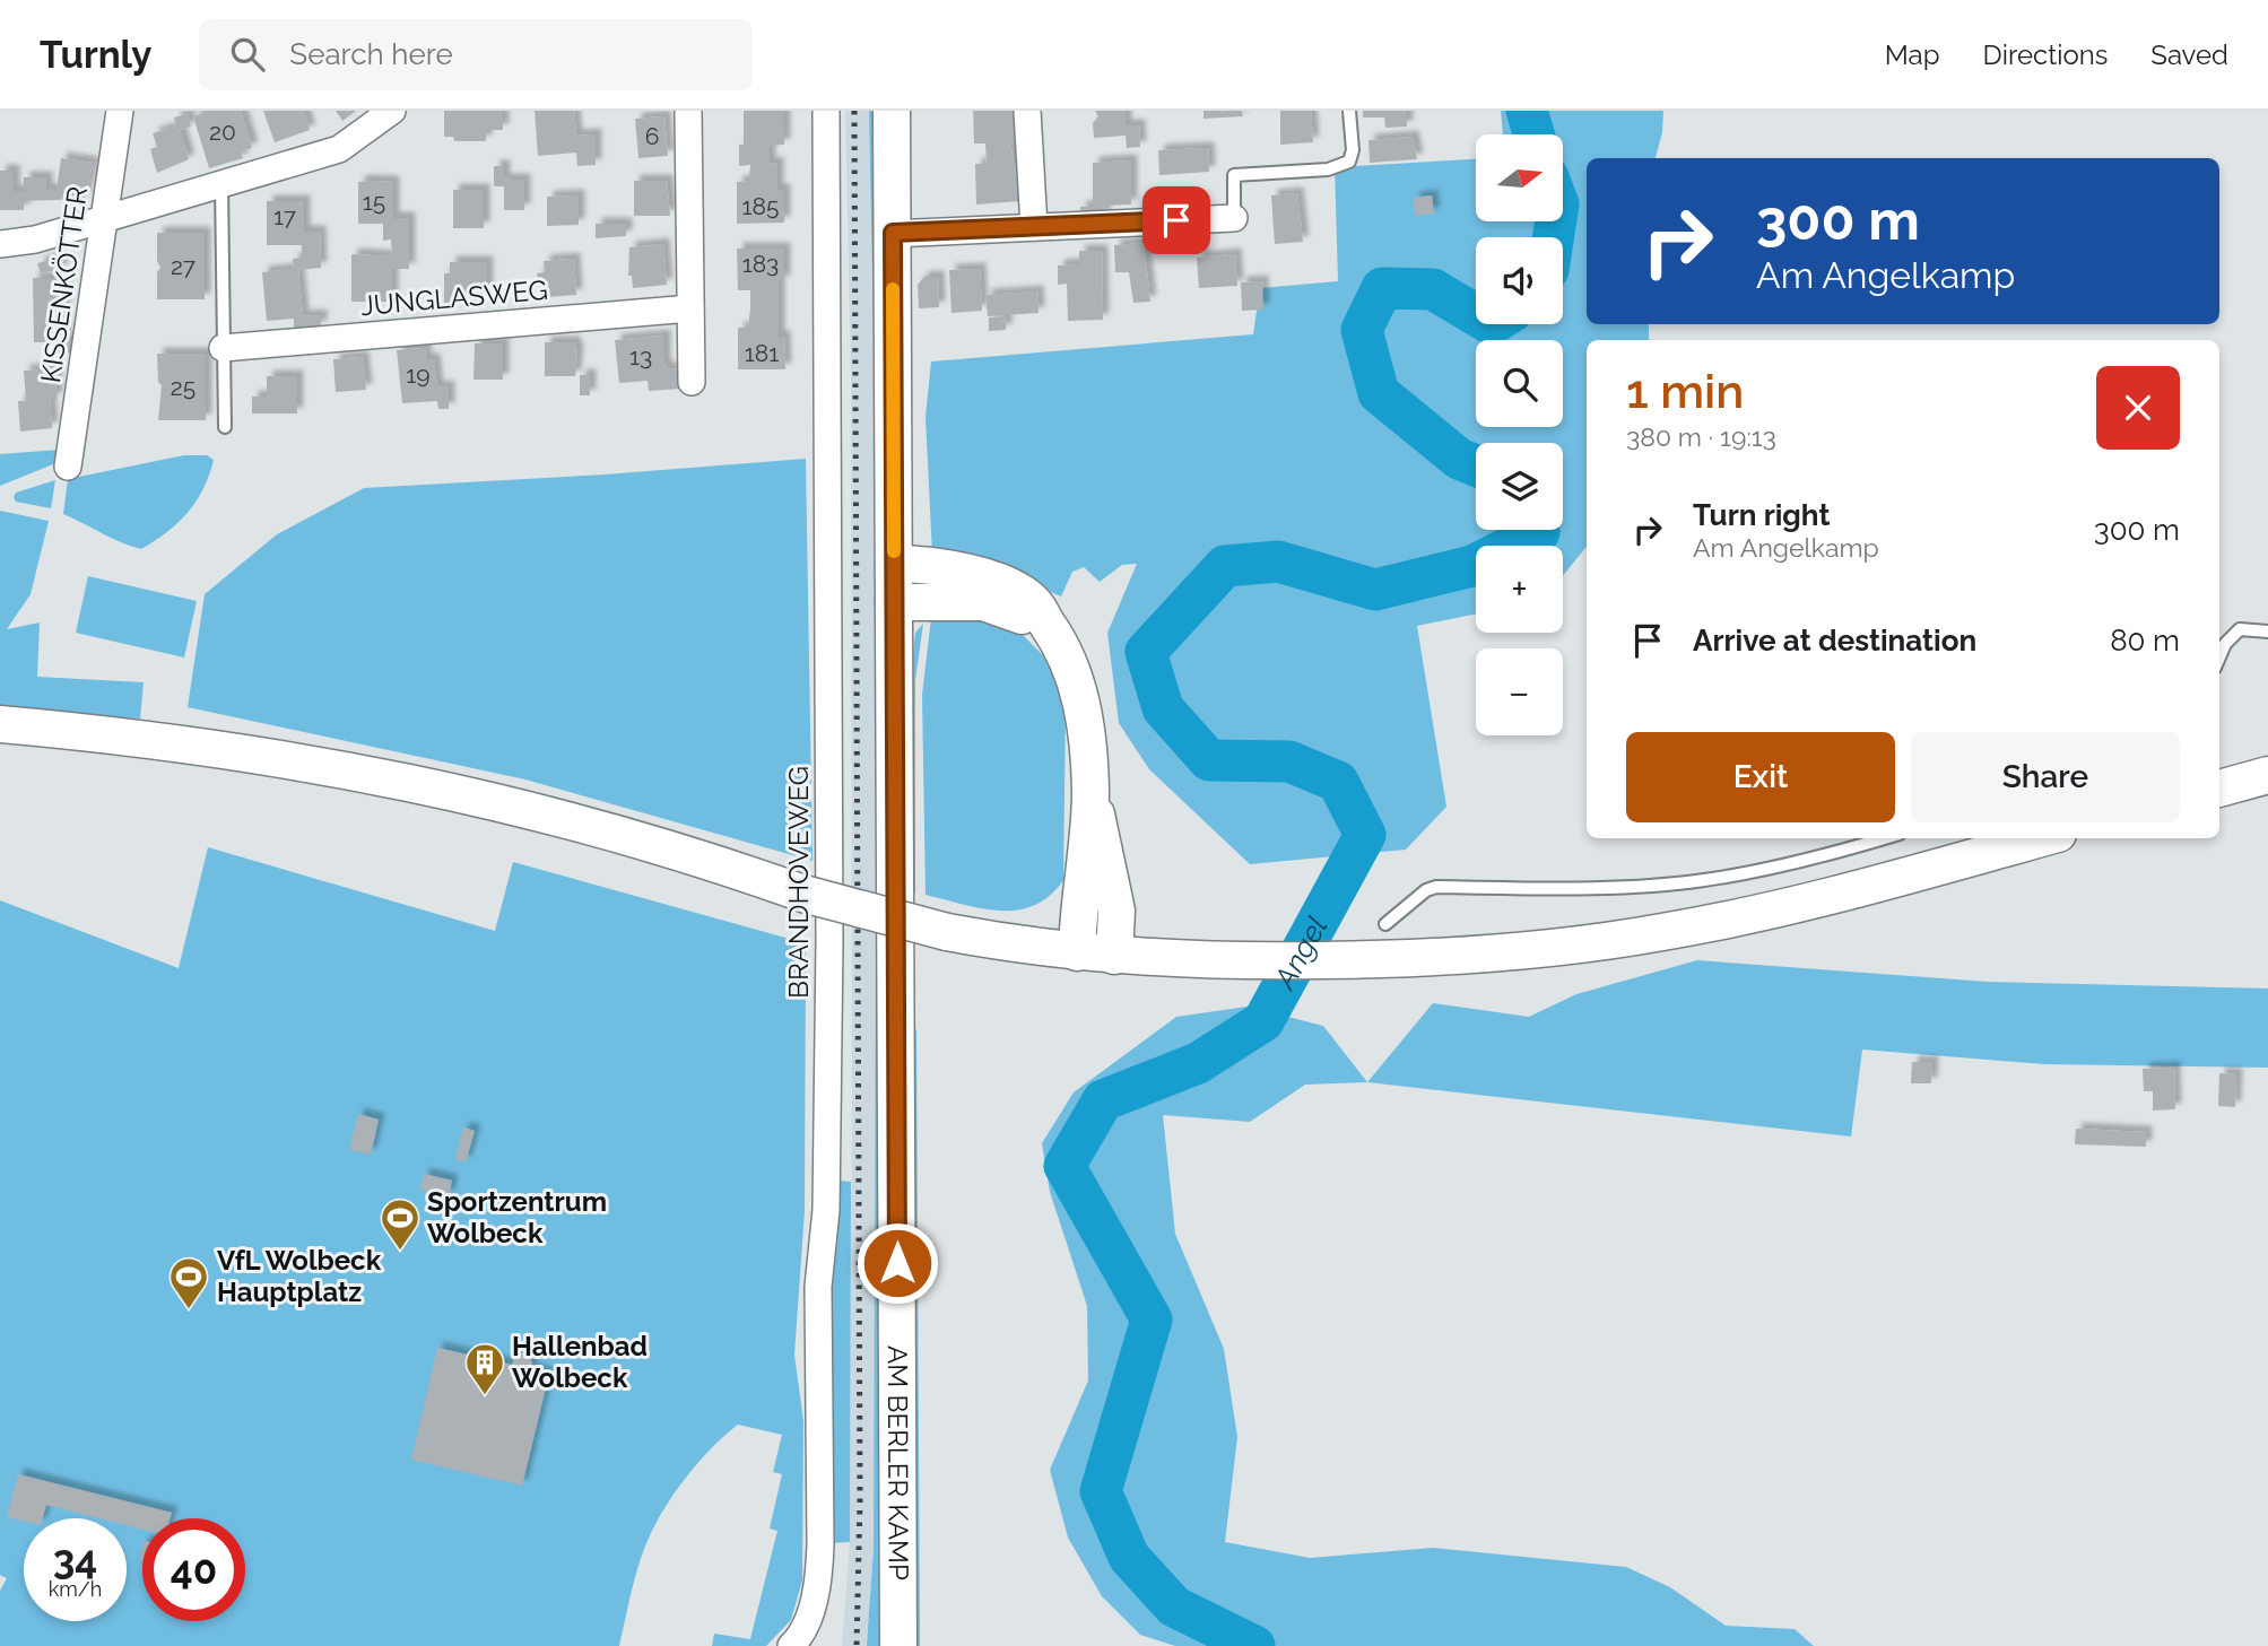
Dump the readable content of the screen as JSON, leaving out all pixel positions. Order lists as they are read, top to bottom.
{
  "streets": {
    "main road": ["AM BERLER KAMP"],
    "street": ["KISSENKÖTTER", "JUNGLASWEG", "BRANDHOVEWEG"]
  },
  "water": ["Angel"],
  "places": {
    "sports": ["Sportzentrum Wolbeck", "VfL Wolbeck Hauptplatz"],
    "building": ["Hallenbad Wolbeck"]
  },
  "house_numbers": [
    "20",
    "6",
    "15",
    "185",
    "17",
    "183",
    "27",
    "181",
    "13",
    "19",
    "25"
  ],
  "north": "right",
  "page": {
    "header": "Turnly",
    "search": "Search here",
    "nav": ["Map", "Directions", "Saved"],
    "map_buttons": ["+", "−"],
    "turn": ["300 m", "Am Angelkamp"],
    "heading": ["1 min", "380 m · 19:13"],
    "list": [
      {
        "name": "Turn right",
        "note": "Am Angelkamp",
        "value": "300 m"
      },
      {
        "name": "Arrive at destination",
        "value": "80 m"
      }
    ],
    "buttons": ["Exit", "Share"],
    "speed": "34 km/h",
    "limit": "40"
  }
}
